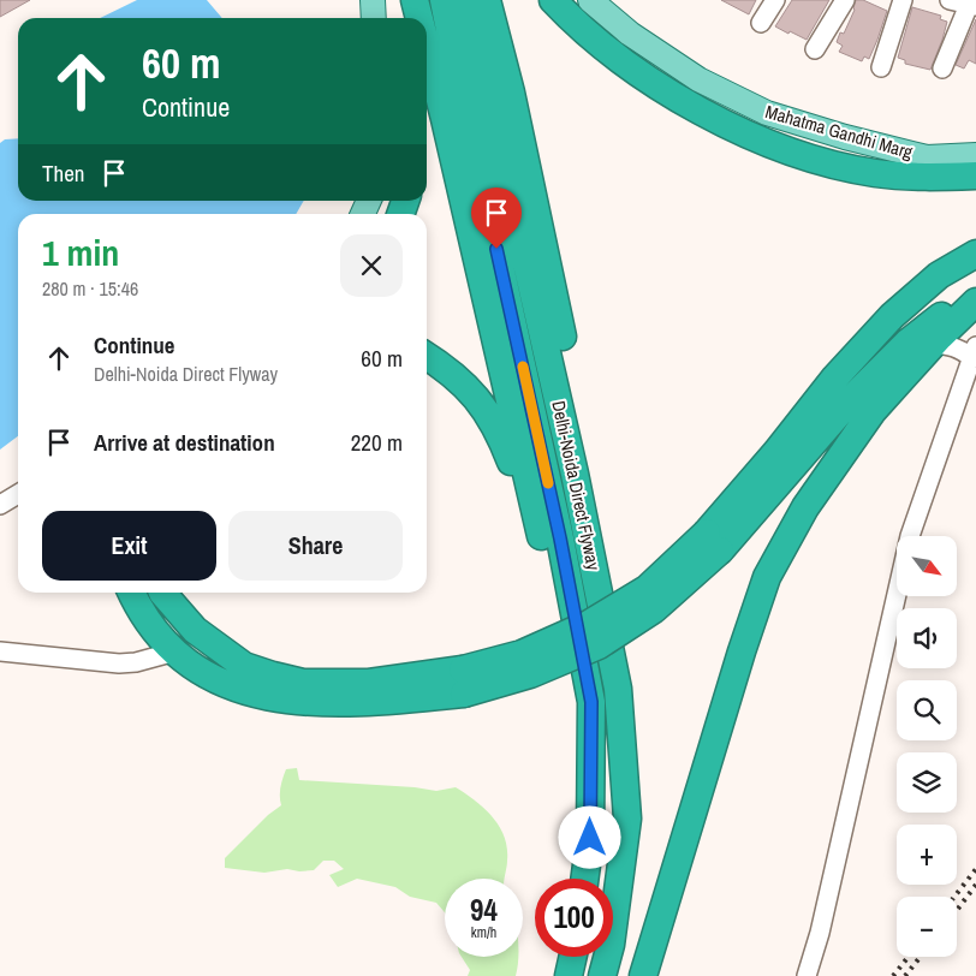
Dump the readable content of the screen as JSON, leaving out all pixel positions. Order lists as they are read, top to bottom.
{
  "streets": {
    "highway": ["Delhi-Noida Direct Flyway"],
    "main road": ["Mahatma Gandhi Marg"]
  },
  "north": "bottom right",
  "page": {
    "turn": ["60 m", "Continue"],
    "then": "Then",
    "heading": ["1 min", "280 m · 15:46"],
    "list": [
      {
        "name": "Continue",
        "note": "Delhi-Noida Direct Flyway",
        "value": "60 m"
      },
      {
        "name": "Arrive at destination",
        "value": "220 m"
      }
    ],
    "buttons": ["Exit", "Share"],
    "map_buttons": ["+", "−"],
    "speed": "94 km/h",
    "limit": "100"
  }
}
